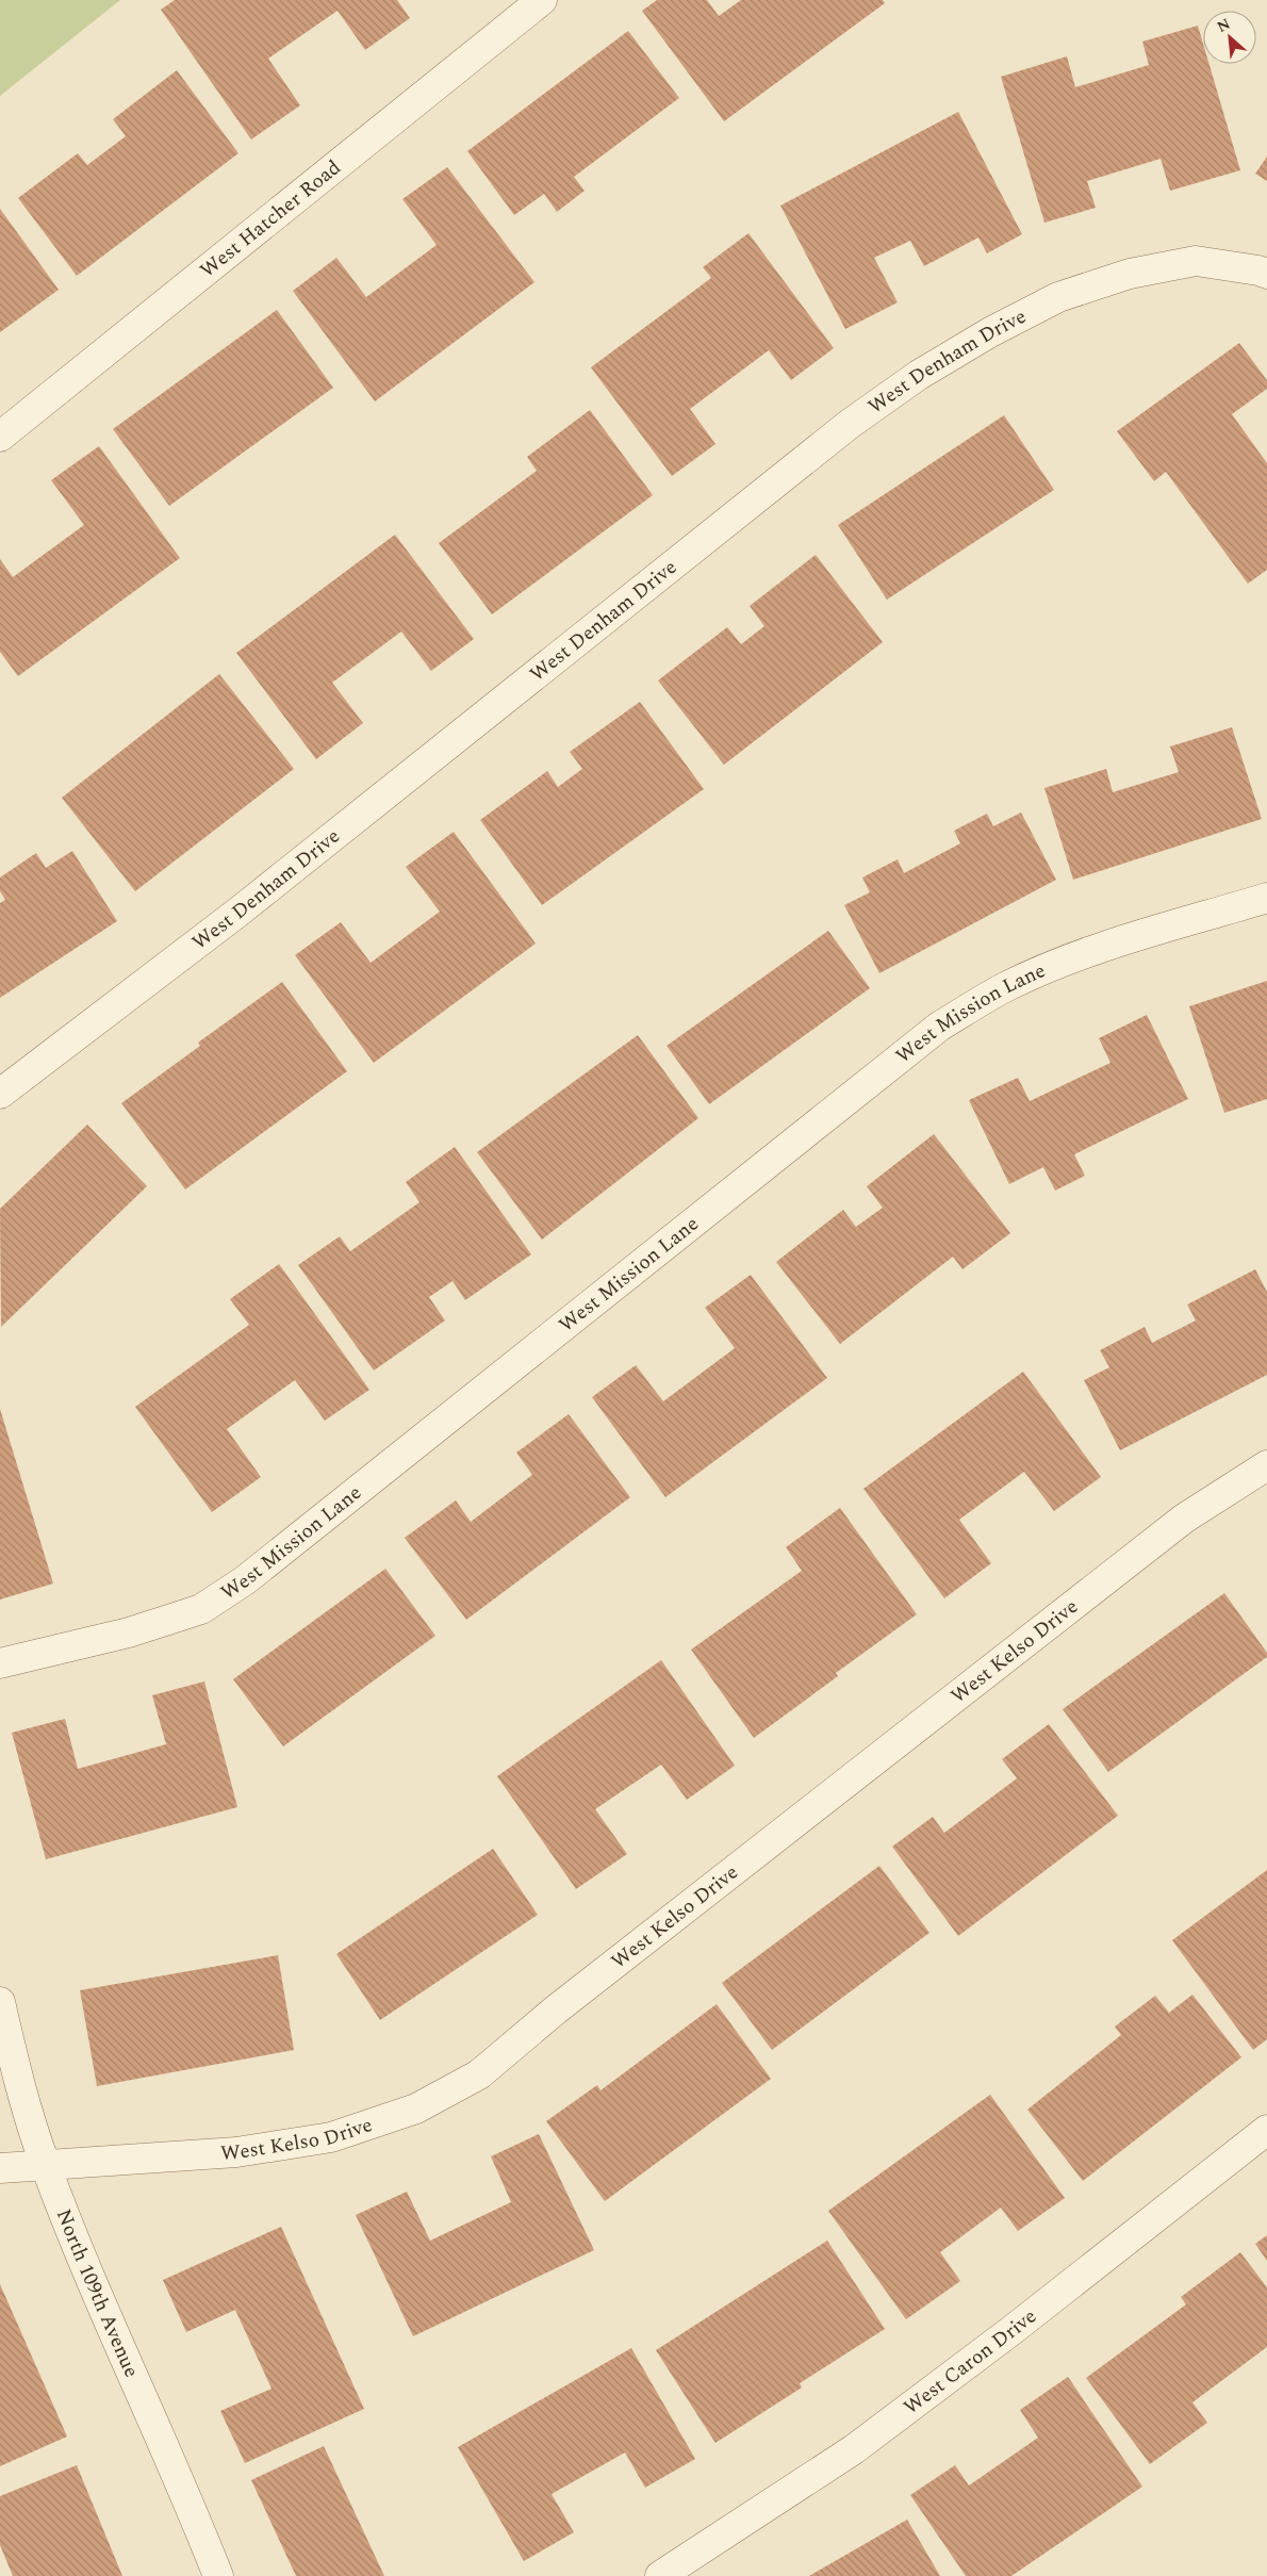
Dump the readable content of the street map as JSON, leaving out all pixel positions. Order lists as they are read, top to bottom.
{
  "streets": {
    "street": [
      "West Hatcher Road",
      "West Denham Drive",
      "West Mission Lane",
      "West Kelso Drive",
      "North 109th Avenue",
      "West Caron Drive"
    ]
  },
  "crossings": [
    ["West Kelso Drive", "North 109th Avenue"]
  ],
  "north": "top left"
}
